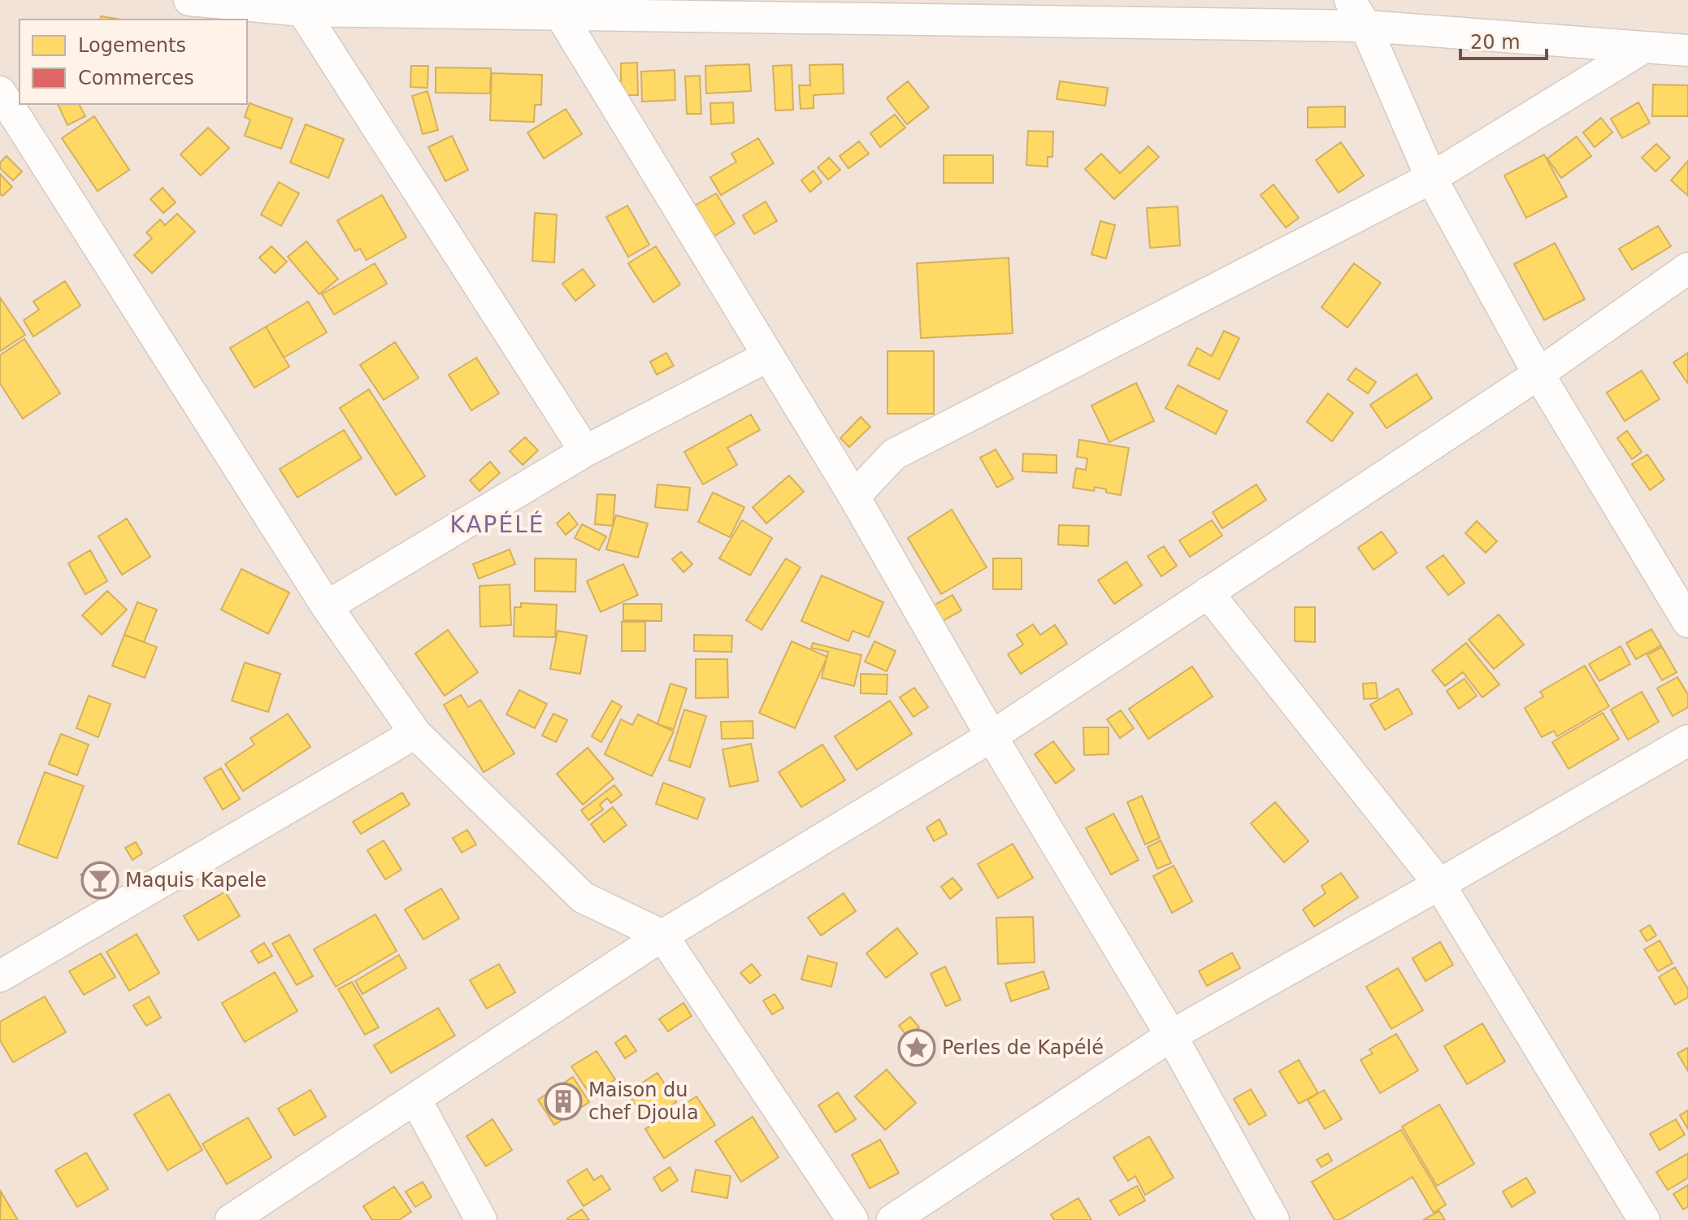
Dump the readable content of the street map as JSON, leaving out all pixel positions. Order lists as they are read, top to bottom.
{
  "districts": ["KAPÉLÉ"],
  "places": {
    "bar": ["Maquis Kapele"],
    "place": ["Perles de Kapélé"],
    "building": ["Maison du chef Djoula"]
  },
  "legend": ["Logements", "Commerces"],
  "scale_bar": "20 m"
}
